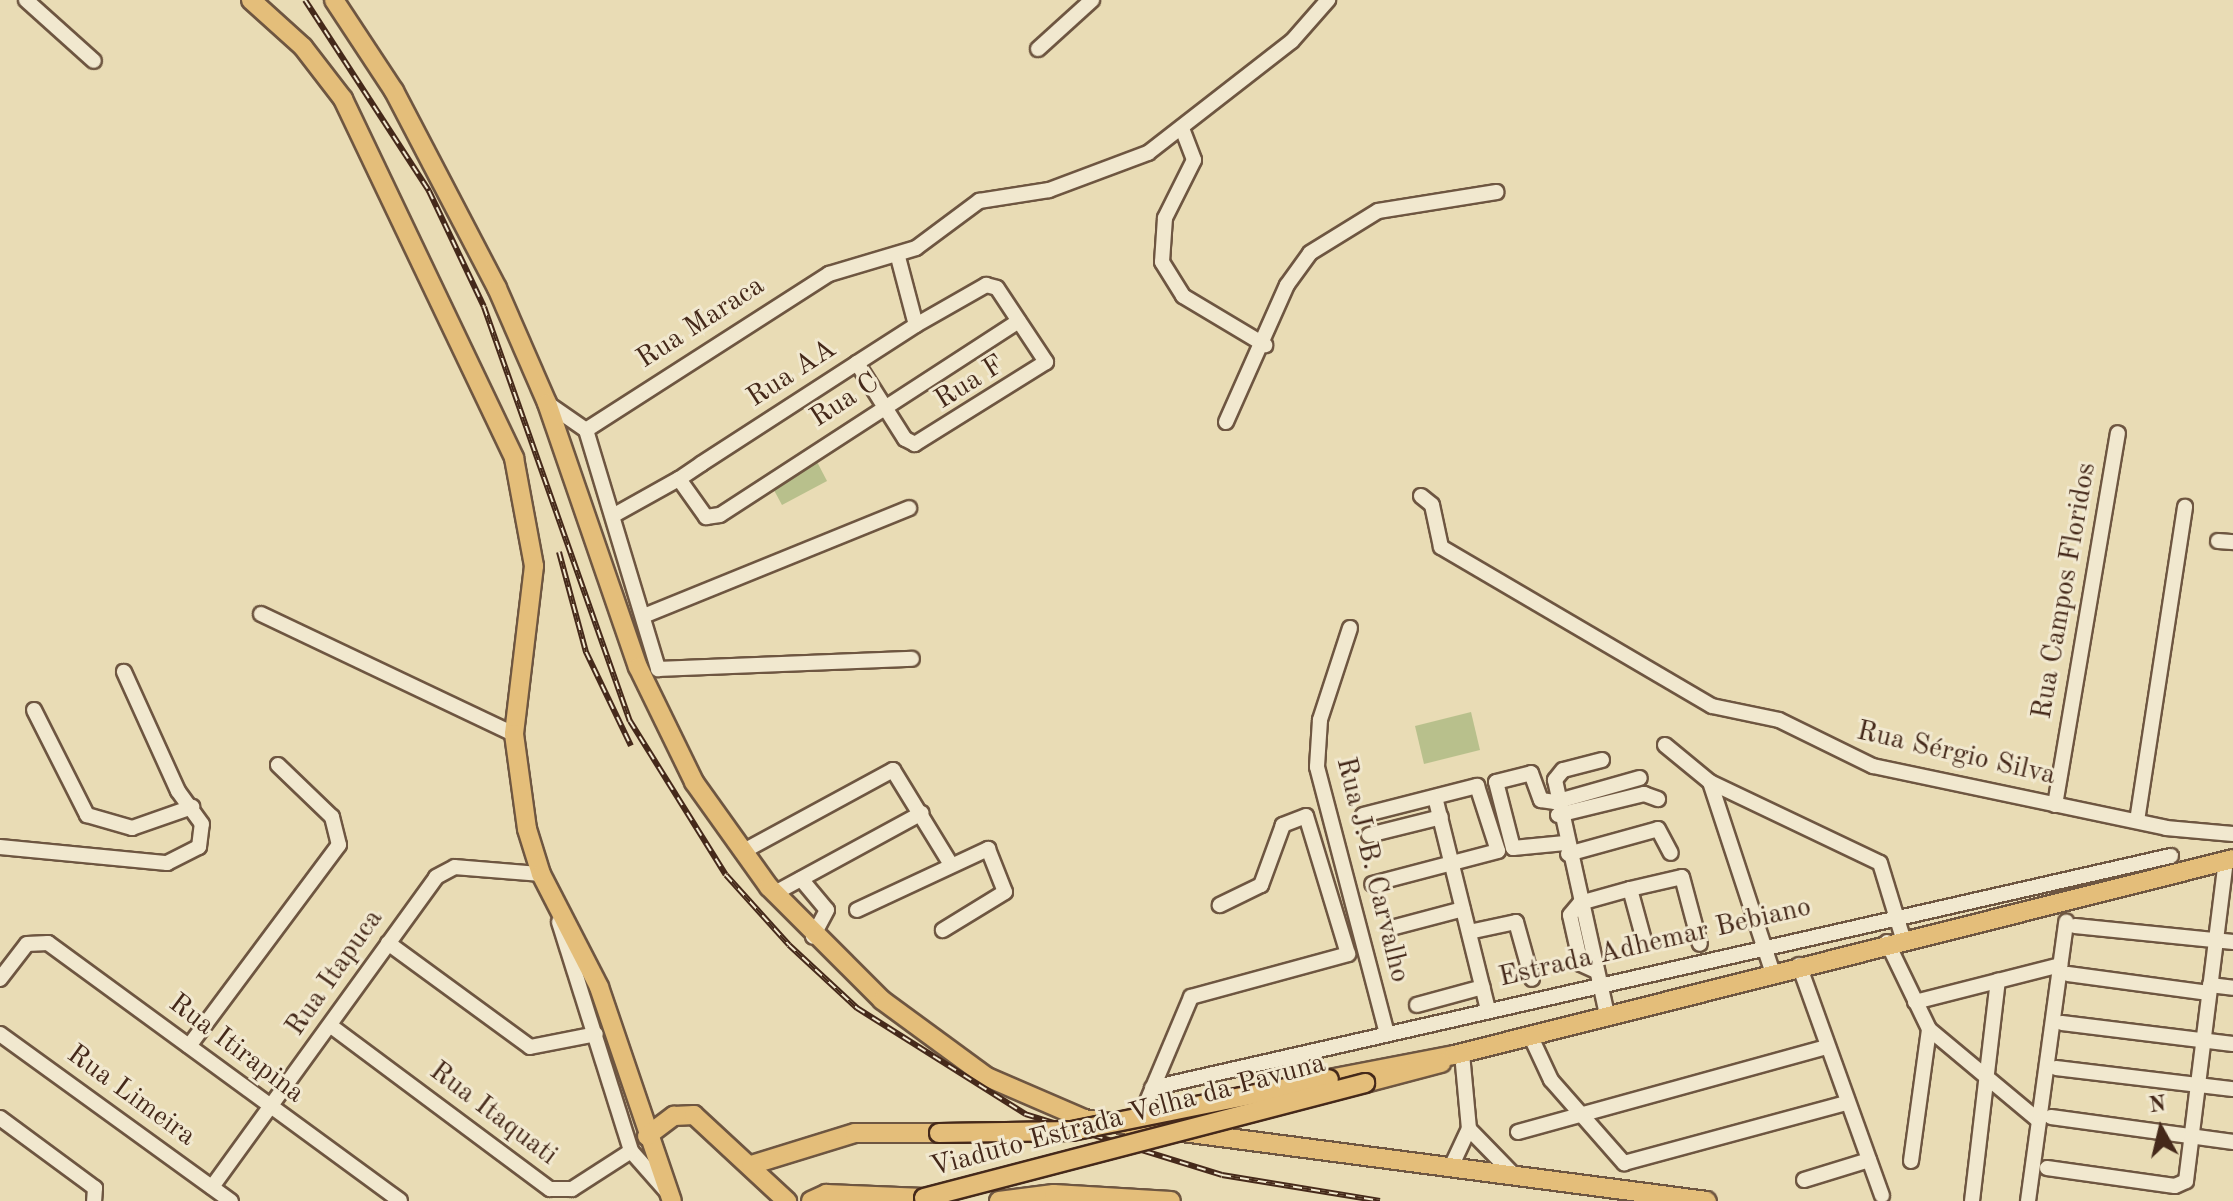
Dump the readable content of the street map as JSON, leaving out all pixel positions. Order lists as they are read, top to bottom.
{
  "streets": {
    "main road": ["Estrada Adhemar Bebiano", "Viaduto Estrada Velha da Pavuna"],
    "street": [
      "Rua Maraca",
      "Rua AA",
      "Rua F",
      "Rua C",
      "Rua Campos Floridos",
      "Rua Sérgio Silva",
      "Rua J. B. Carvalho",
      "Rua Itapuca",
      "Rua Itirapina",
      "Rua Limeira",
      "Rua Itaquati"
    ]
  },
  "crossings": [
    ["Rua AA", "Rua F"],
    ["Rua AA", "Rua C"],
    ["Rua F", "Rua C"],
    ["Rua Campos Floridos", "Rua Sérgio Silva"],
    ["Rua J. B. Carvalho", "Estrada Adhemar Bebiano"],
    ["Estrada Adhemar Bebiano", "Viaduto Estrada Velha da Pavuna"],
    ["Rua Itapuca", "Rua Itirapina"],
    ["Rua Itapuca", "Rua Limeira"],
    ["Rua Itapuca", "Rua Itaquati"]
  ],
  "north": "top"
}
